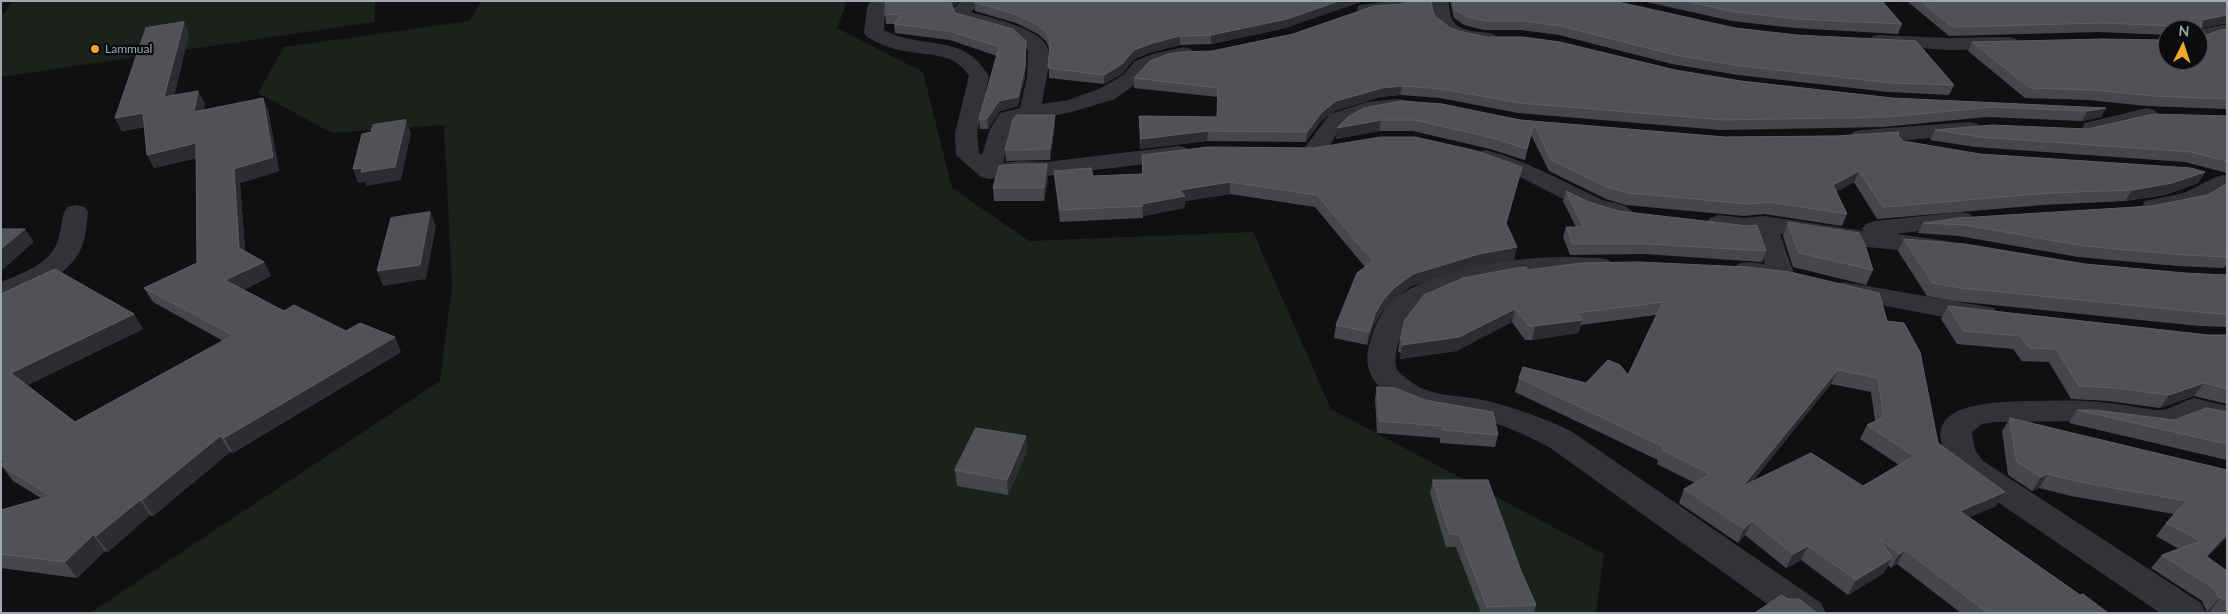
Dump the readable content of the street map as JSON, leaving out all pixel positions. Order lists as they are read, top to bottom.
{
  "places": ["Lammual"],
  "north": "top"
}
